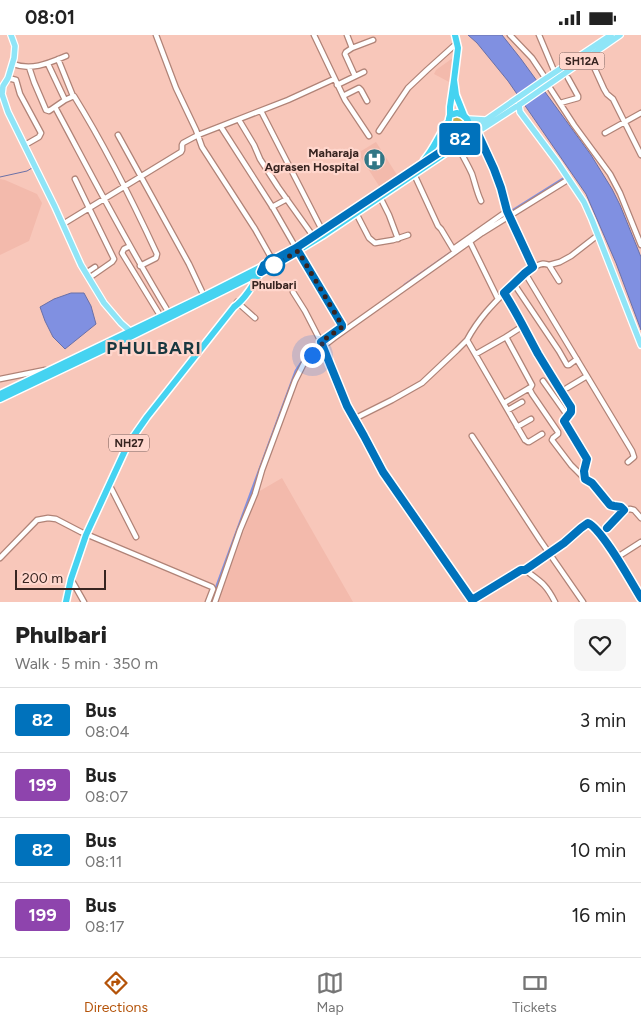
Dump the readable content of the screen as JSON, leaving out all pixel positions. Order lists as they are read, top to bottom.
{
  "streets": {
    "highway": ["NH27"],
    "main road": ["SH12A"]
  },
  "crossings": [
    ["SH12A", "NH27"]
  ],
  "districts": ["PHULBARI"],
  "places": {
    "hospital": ["Maharaja Agrasen Hospital"],
    "other": ["Phulbari"]
  },
  "lines": ["bus line 82"],
  "scale_bar": "200 m",
  "page": {
    "status": "08:01",
    "on_map": "82",
    "scale": "200 m",
    "heading": ["Phulbari", "Walk · 5 min · 350 m"],
    "list": [
      {
        "mark": "82",
        "name": "Bus",
        "note": "08:04",
        "value": "3 min"
      },
      {
        "mark": "199",
        "name": "Bus",
        "note": "08:07",
        "value": "6 min"
      },
      {
        "mark": "82",
        "name": "Bus",
        "note": "08:11",
        "value": "10 min"
      },
      {
        "mark": "199",
        "name": "Bus",
        "note": "08:17",
        "value": "16 min"
      }
    ],
    "tabs": ["Directions", "Map", "Tickets"]
  }
}
